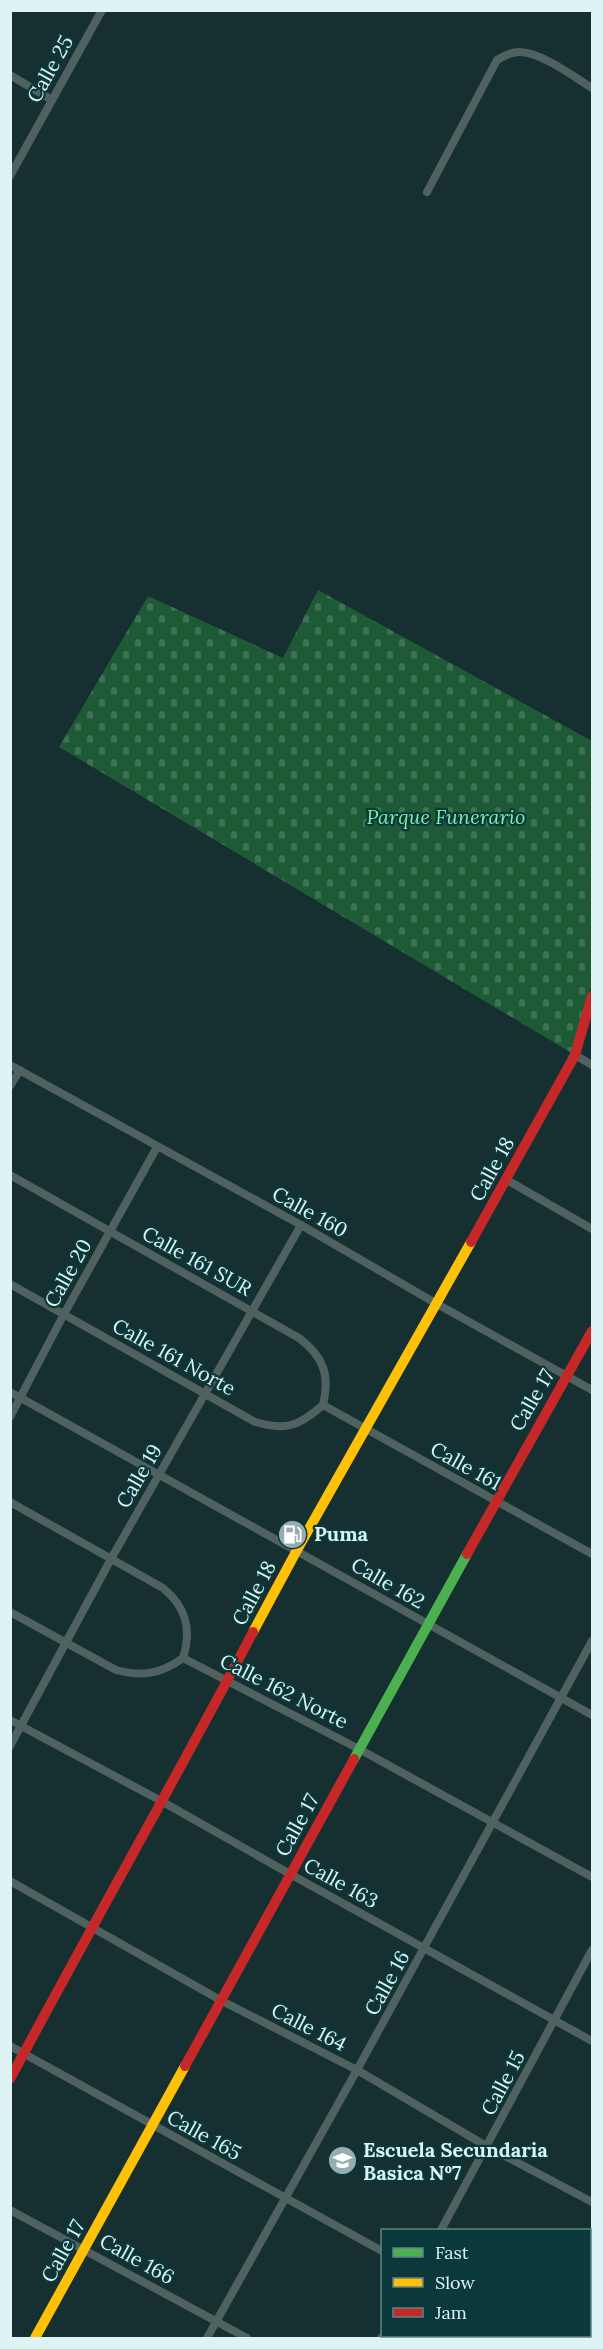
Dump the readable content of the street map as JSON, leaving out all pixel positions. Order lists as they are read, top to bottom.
{
  "streets": {
    "street": [
      "Calle 25",
      "Calle 18",
      "Calle 160",
      "Calle 161 SUR",
      "Calle 20",
      "Calle 161 Norte",
      "Calle 17",
      "Calle 161",
      "Calle 19",
      "Calle 162",
      "Calle 162 Norte",
      "Calle 163",
      "Calle 16",
      "Calle 164",
      "Calle 15",
      "Calle 165",
      "Calle 166"
    ]
  },
  "crossings": [
    ["Calle 18", "Calle 160"],
    ["Calle 18", "Calle 161"],
    ["Calle 18", "Calle 162"],
    ["Calle 18", "Calle 162 Norte"],
    ["Calle 18", "Calle 163"],
    ["Calle 18", "Calle 164"],
    ["Calle 18", "Calle 165"],
    ["Calle 160", "Calle 20"],
    ["Calle 160", "Calle 17"],
    ["Calle 160", "Calle 19"],
    ["Calle 161 SUR", "Calle 20"],
    ["Calle 161 SUR", "Calle 161 Norte"],
    ["Calle 161 SUR", "Calle 161"],
    ["Calle 161 SUR", "Calle 19"],
    ["Calle 20", "Calle 161 Norte"],
    ["Calle 20", "Calle 162"],
    ["Calle 161 Norte", "Calle 161"],
    ["Calle 161 Norte", "Calle 19"],
    ["Calle 17", "Calle 161"],
    ["Calle 17", "Calle 162"],
    ["Calle 17", "Calle 162 Norte"],
    ["Calle 17", "Calle 163"],
    ["Calle 17", "Calle 164"],
    ["Calle 17", "Calle 165"],
    ["Calle 17", "Calle 166"],
    ["Calle 161", "Calle 19"],
    ["Calle 19", "Calle 162"],
    ["Calle 19", "Calle 162 Norte"],
    ["Calle 19", "Calle 163"],
    ["Calle 162", "Calle 16"],
    ["Calle 162 Norte", "Calle 16"],
    ["Calle 163", "Calle 16"],
    ["Calle 163", "Calle 15"],
    ["Calle 16", "Calle 164"],
    ["Calle 16", "Calle 165"],
    ["Calle 16", "Calle 166"],
    ["Calle 164", "Calle 15"]
  ],
  "parks": ["Parque Funerario"],
  "places": {
    "fuel station": ["Puma"],
    "school or university": ["Escuela Secundaria Basica Nº7"]
  },
  "legend": ["Fast", "Slow", "Jam"]
}
